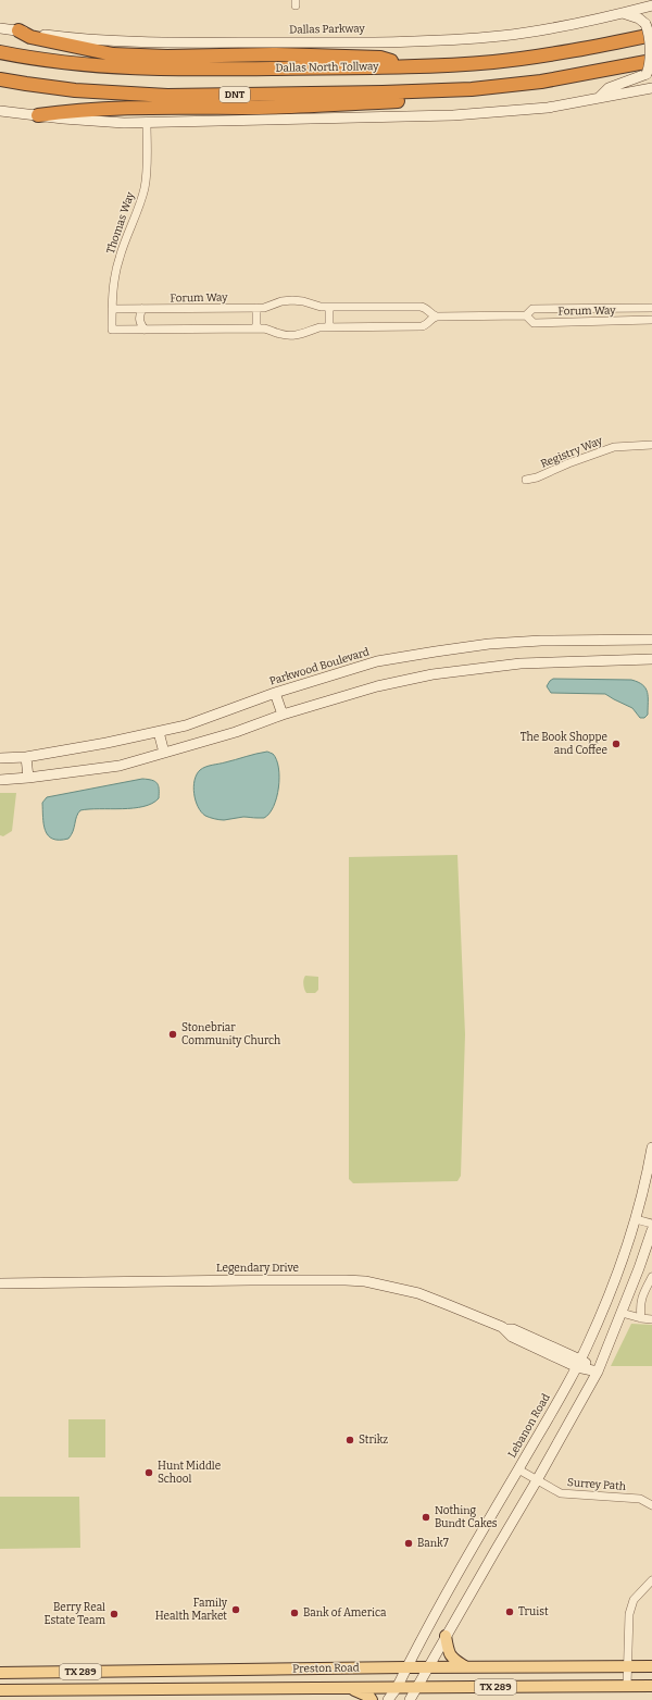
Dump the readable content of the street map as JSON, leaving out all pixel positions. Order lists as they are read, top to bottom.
{
  "streets": {
    "highway": ["Dallas North Tollway", "DNT"],
    "main road": [
      "Dallas Parkway",
      "Parkwood Boulevard",
      "Legendary Drive",
      "Lebanon Road",
      "Preston Road",
      "TX 289"
    ],
    "street": [
      "Thomas Way",
      "Forum Way",
      "Registry Way",
      "Surrey Path"
    ]
  },
  "crossings": [
    ["Thomas Way", "Forum Way"],
    ["Legendary Drive", "Lebanon Road"],
    ["Lebanon Road", "Surrey Path"],
    ["Lebanon Road", "Preston Road"]
  ],
  "places": [
    "The Book Shoppe and Coffee",
    "Stonebriar Community Church",
    "Strikz",
    "Hunt Middle School",
    "Nothing Bundt Cakes",
    "Bank7",
    "Family Health Market",
    "Truist",
    "Bank of America",
    "Berry Real Estate Team"
  ]
}
